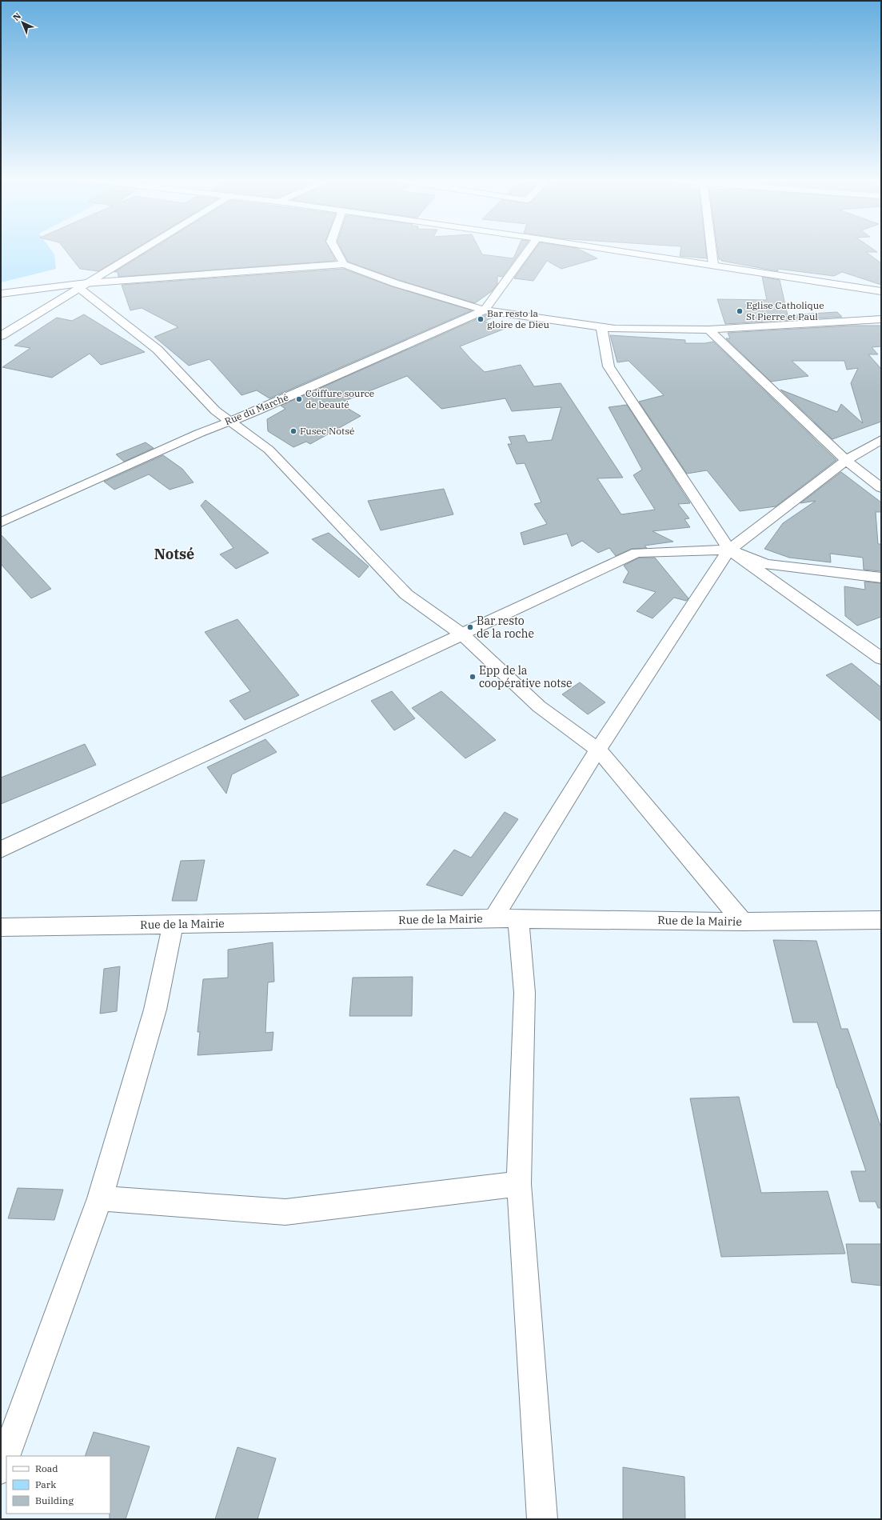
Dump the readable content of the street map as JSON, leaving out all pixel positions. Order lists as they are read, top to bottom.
{
  "streets": {
    "main road": ["Rue du Marché", "Rue de la Mairie"]
  },
  "districts": ["Notsé"],
  "places": [
    "Eglise Catholique St Pierre et Paul",
    "Bar resto la gloire de Dieu",
    "Coiffure source de beauté",
    "Fusec Notsé",
    "Bar resto de la roche",
    "Epp de la coopérative notse"
  ],
  "legend": ["Road", "Park", "Building"],
  "north": "top left"
}
